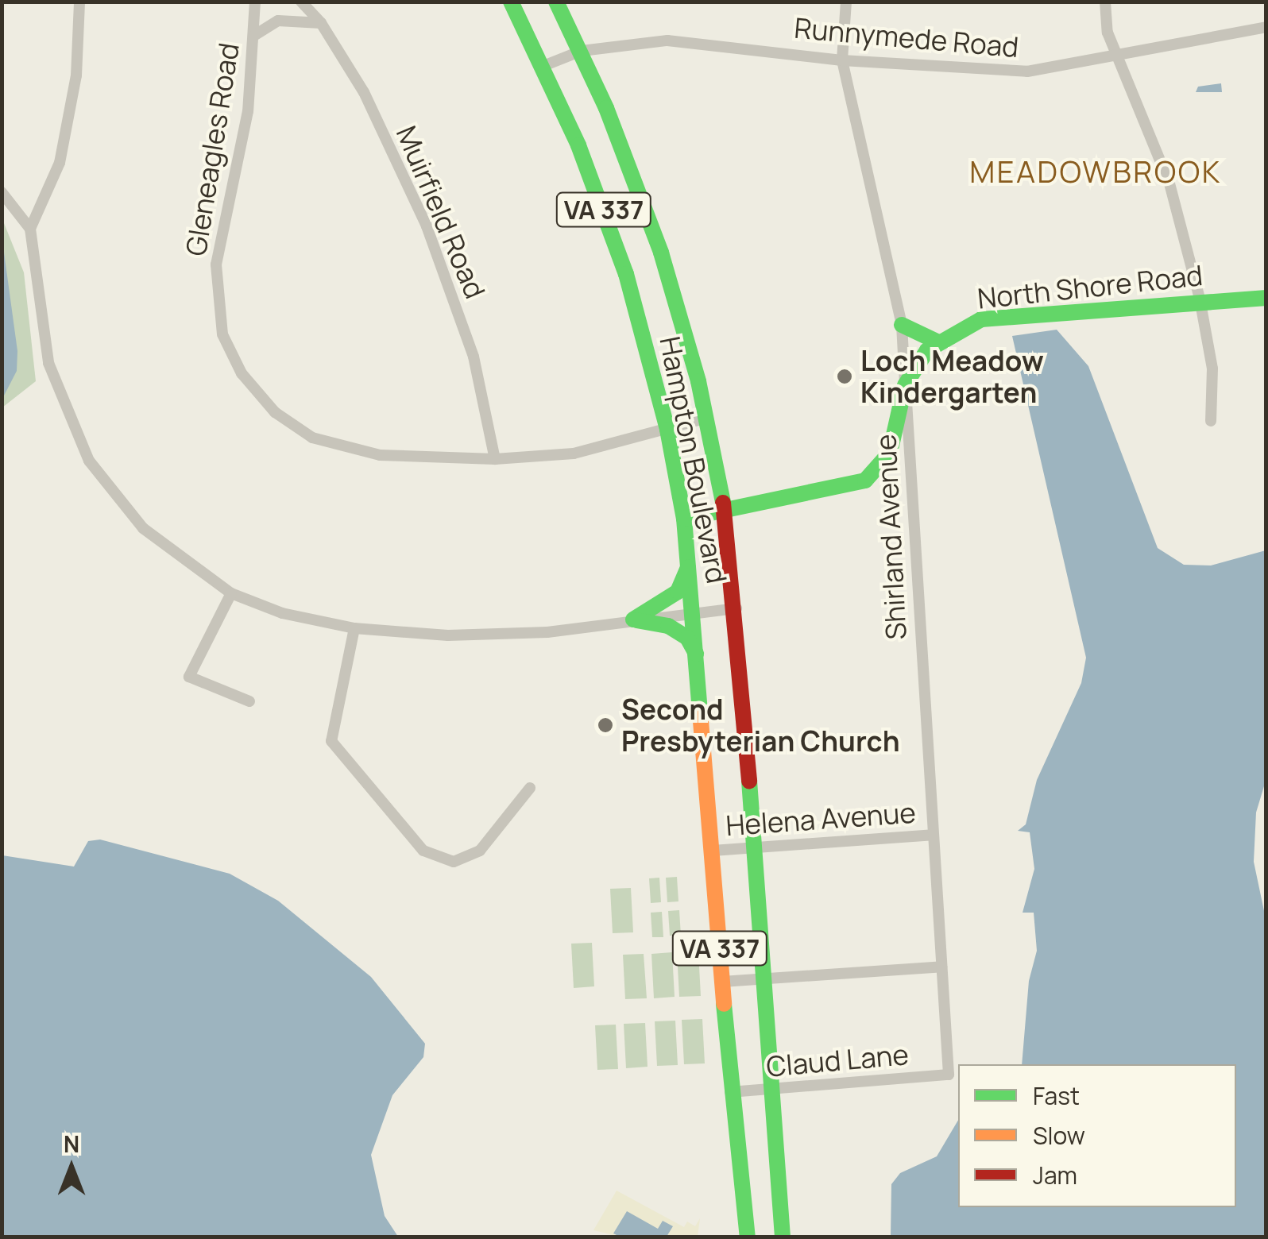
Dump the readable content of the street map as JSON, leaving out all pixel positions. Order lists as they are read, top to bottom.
{
  "streets": {
    "main road": ["VA 337", "North Shore Road", "Hampton Boulevard"],
    "street": [
      "Runnymede Road",
      "Gleneagles Road",
      "Muirfield Road",
      "Shirland Avenue",
      "Helena Avenue",
      "Claud Lane"
    ]
  },
  "crossings": [
    ["Runnymede Road", "Hampton Boulevard"],
    ["Runnymede Road", "Shirland Avenue"],
    ["Gleneagles Road", "Muirfield Road"],
    ["Gleneagles Road", "Hampton Boulevard"],
    ["North Shore Road", "Hampton Boulevard"],
    ["North Shore Road", "Shirland Avenue"],
    ["Hampton Boulevard", "Helena Avenue"],
    ["Hampton Boulevard", "Claud Lane"],
    ["Shirland Avenue", "Helena Avenue"],
    ["Shirland Avenue", "Claud Lane"]
  ],
  "districts": ["MEADOWBROOK"],
  "places": ["Loch Meadow Kindergarten", "Second Presbyterian Church"],
  "legend": ["Fast", "Slow", "Jam"],
  "north": "top"
}
